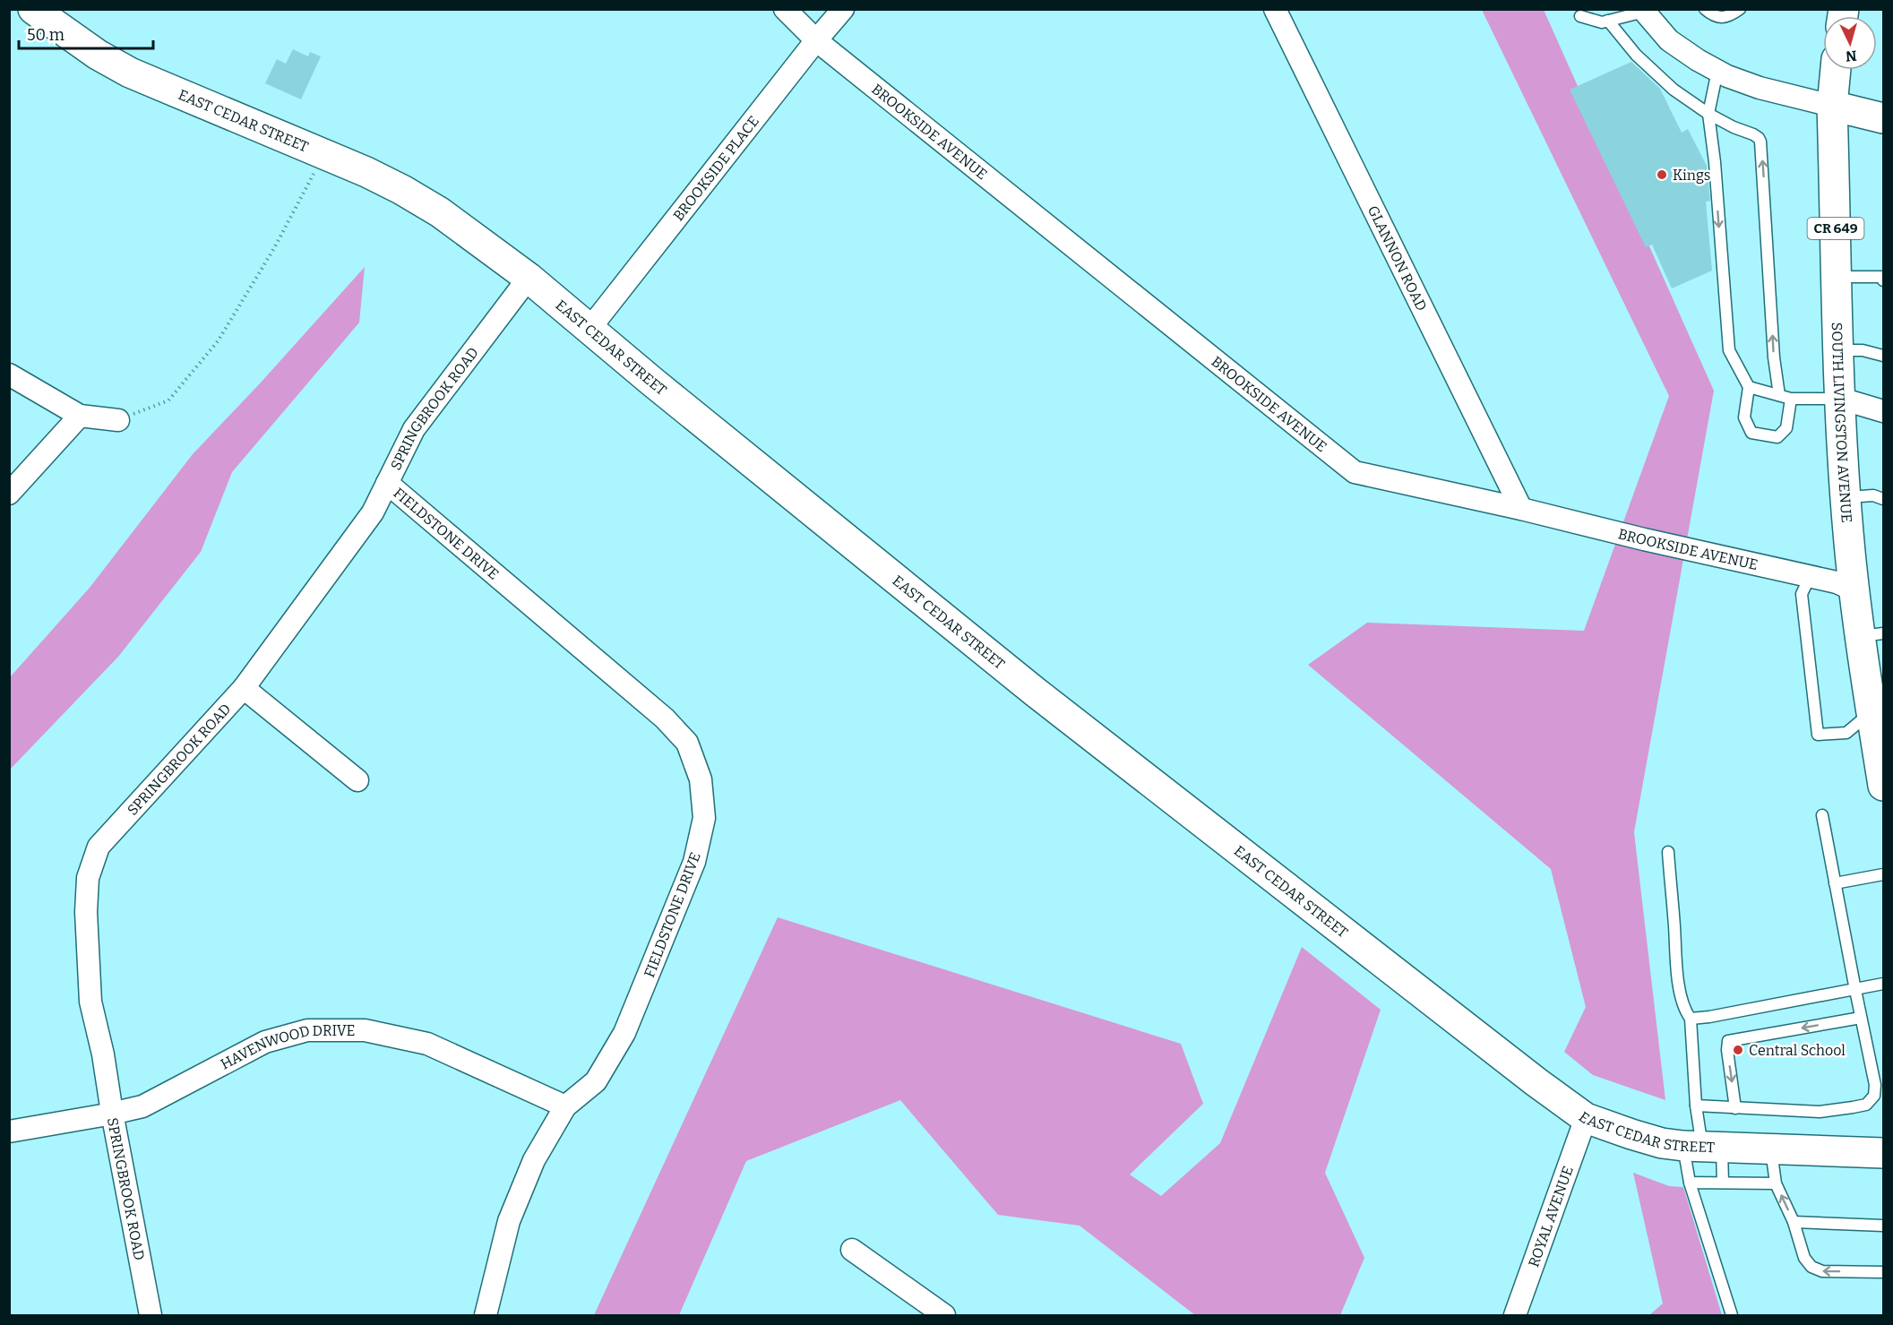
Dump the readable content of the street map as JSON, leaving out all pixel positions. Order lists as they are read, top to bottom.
{
  "streets": {
    "street": [
      "EAST CEDAR STREET",
      "BROOKSIDE AVENUE",
      "BROOKSIDE PLACE",
      "CR 649",
      "GLANNON ROAD",
      "SPRINGBROOK ROAD",
      "SOUTH LIVINGSTON AVENUE",
      "FIELDSTONE DRIVE",
      "HAVENWOOD DRIVE",
      "ROYAL AVENUE"
    ]
  },
  "crossings": [
    ["EAST CEDAR STREET", "BROOKSIDE PLACE"],
    ["EAST CEDAR STREET", "SPRINGBROOK ROAD"],
    ["EAST CEDAR STREET", "ROYAL AVENUE"],
    ["BROOKSIDE AVENUE", "BROOKSIDE PLACE"],
    ["BROOKSIDE AVENUE", "GLANNON ROAD"],
    ["BROOKSIDE AVENUE", "SOUTH LIVINGSTON AVENUE"],
    ["SPRINGBROOK ROAD", "FIELDSTONE DRIVE"],
    ["SPRINGBROOK ROAD", "HAVENWOOD DRIVE"],
    ["FIELDSTONE DRIVE", "HAVENWOOD DRIVE"]
  ],
  "places": ["Kings", "Central School"],
  "scale_bar": "50 m",
  "north": "bottom"
}
